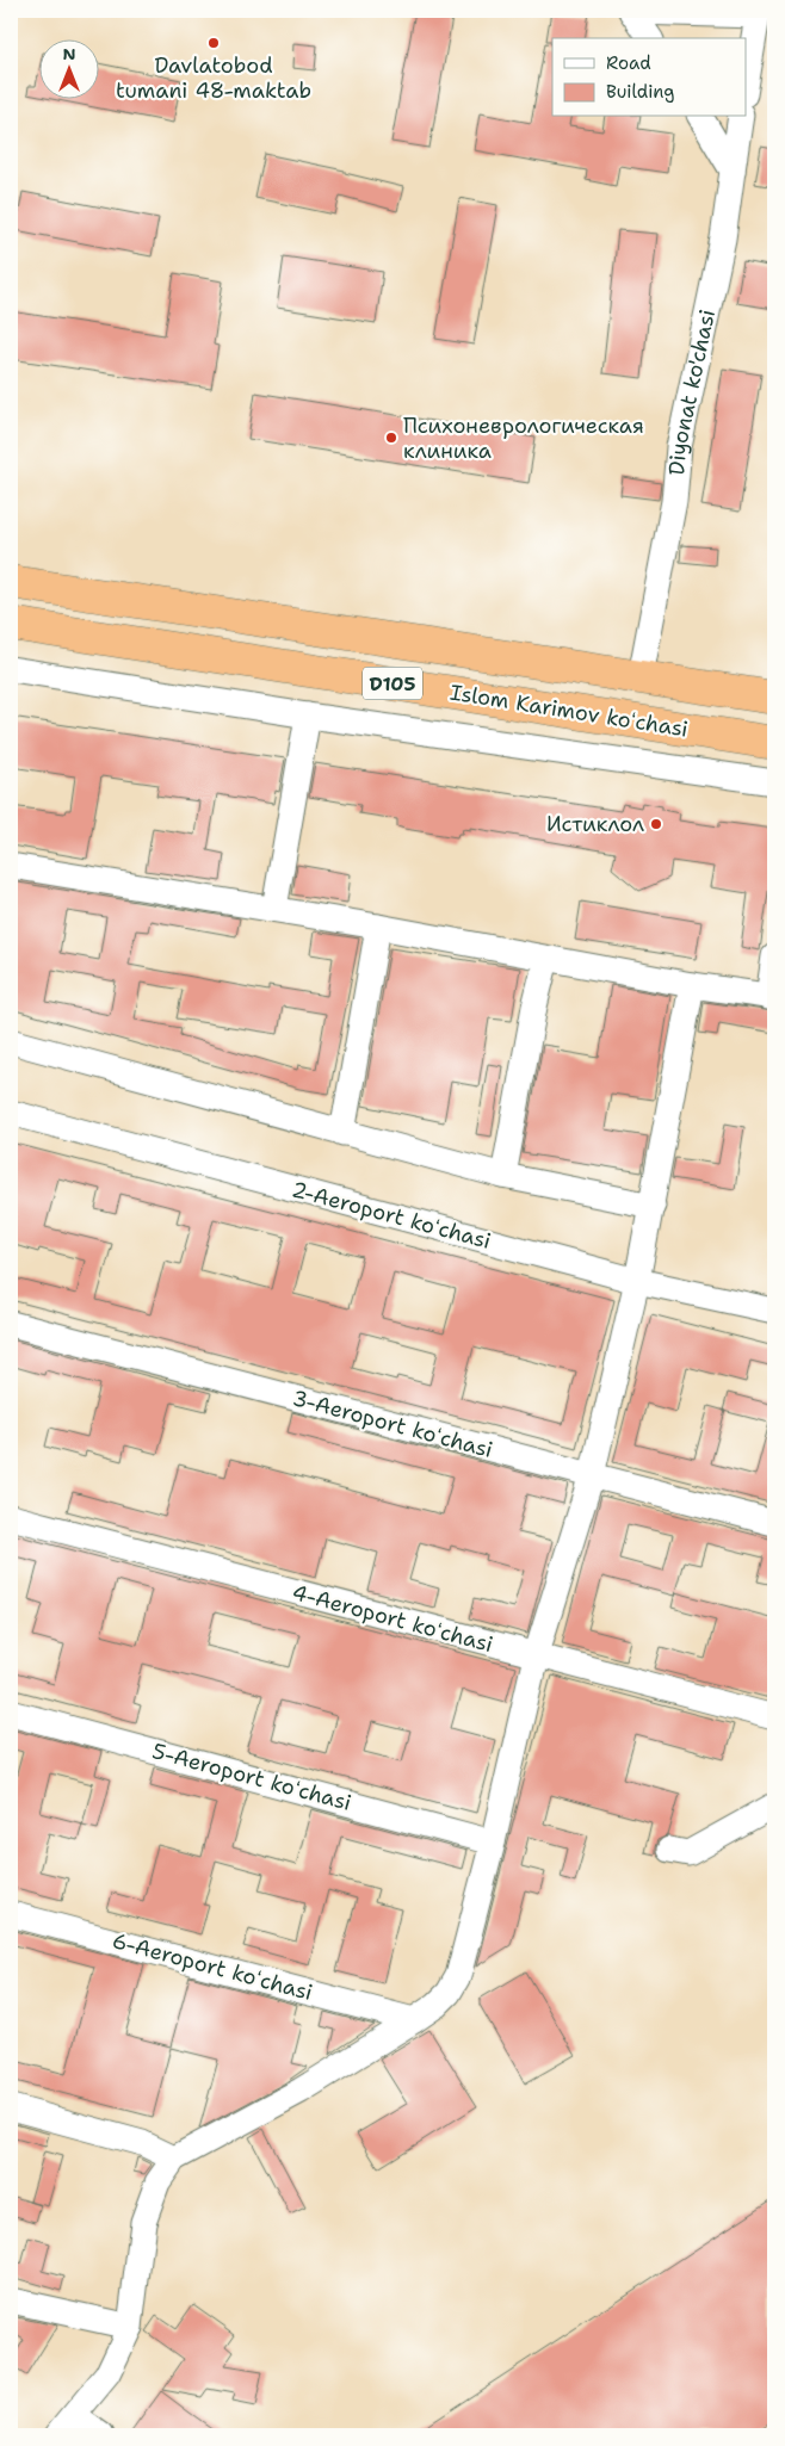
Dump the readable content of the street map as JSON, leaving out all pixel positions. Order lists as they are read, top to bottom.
{
  "streets": {
    "highway": ["D105", "Islom Karimov koʻchasi"],
    "street": [
      "Diyonat ko'chasi",
      "2-Aeroport koʻchasi",
      "3-Aeroport koʻchasi",
      "4-Aeroport koʻchasi",
      "5-Aeroport koʻchasi",
      "6-Aeroport koʻchasi"
    ]
  },
  "crossings": [
    ["Diyonat ko'chasi", "Islom Karimov koʻchasi"]
  ],
  "places": ["Davlatobod tumani 48-maktab", "Психоневрологическая клиника", "Истиклол"],
  "legend": ["Road", "Building"],
  "north": "top"
}
